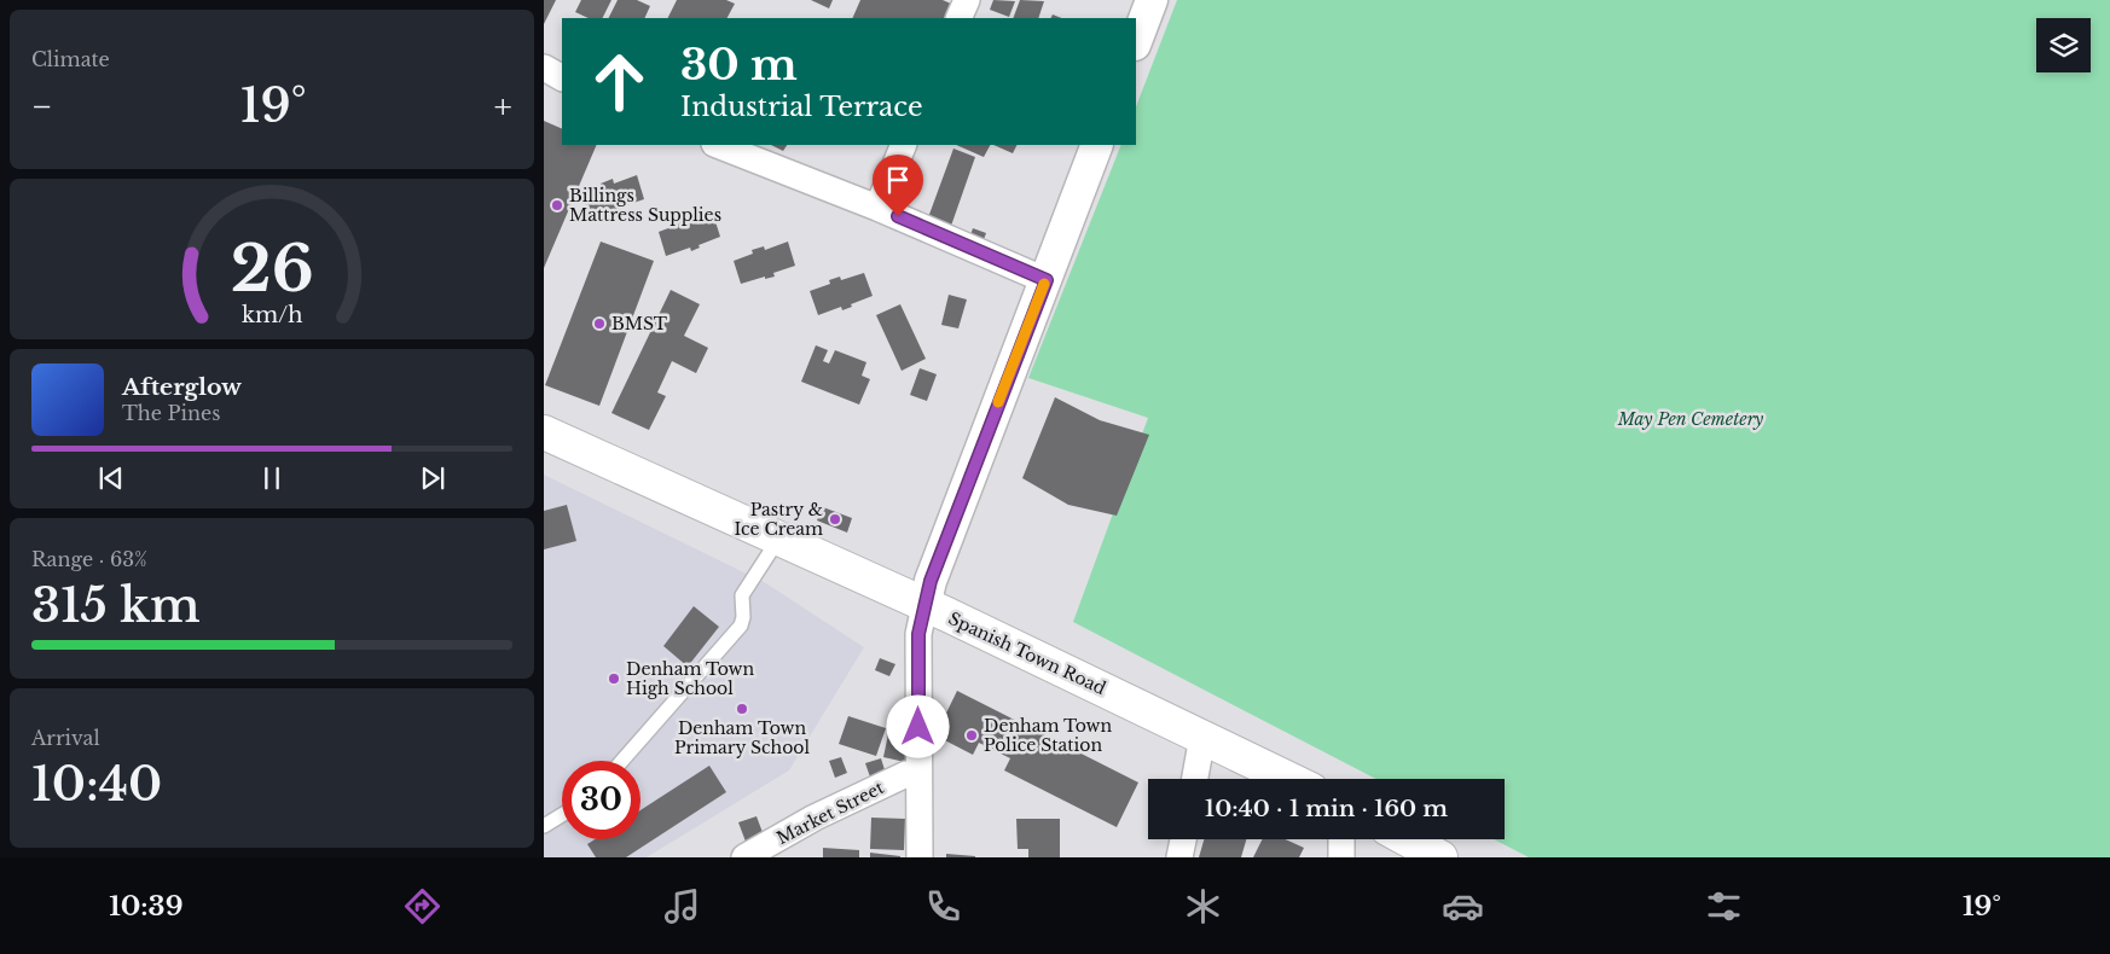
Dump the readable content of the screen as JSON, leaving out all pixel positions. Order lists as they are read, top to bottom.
{
  "streets": {
    "main road": ["Spanish Town Road"],
    "street": ["Market Street"]
  },
  "parks": ["May Pen Cemetery"],
  "places": [
    "Billings Mattress Supplies",
    "BMST",
    "Pastry & Ice Cream",
    "Denham Town High School",
    "Denham Town Primary School",
    "Denham Town Police Station"
  ],
  "page": {
    "tile": [
      "Climate",
      ["Range · 63%", "315 km"],
      ["Arrival", "10:40"]
    ],
    "turn": ["30 m", "Industrial Terrace"],
    "heat": ["−", "19°", "+"],
    "song": ["Afterglow", "The Pines"],
    "limit": "30",
    "trip": "10:40 · 1 min · 160 m",
    "tabs": ["10:39", "19°"],
    "gauge": ["26", "km/h"]
  }
}
